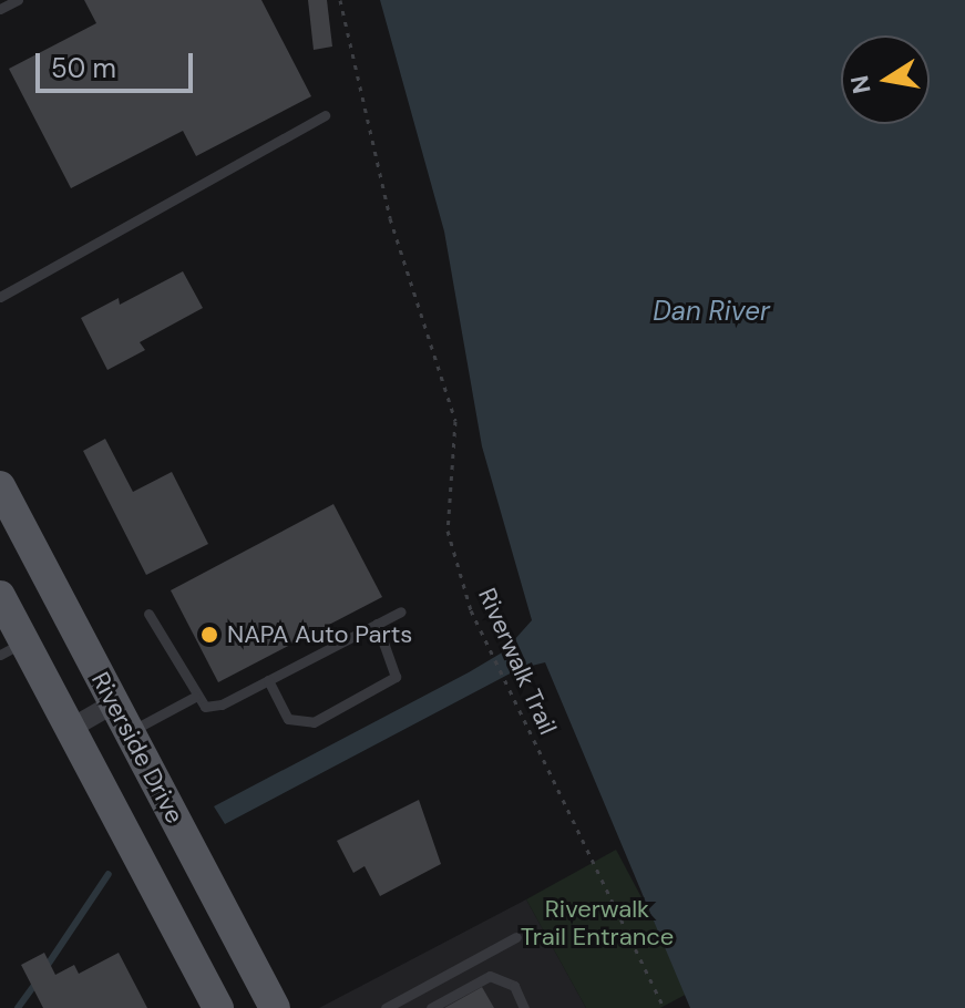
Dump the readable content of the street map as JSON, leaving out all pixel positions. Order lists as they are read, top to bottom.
{
  "streets": {
    "main road": ["Riverside Drive"],
    "path": ["Riverwalk Trail"]
  },
  "water": ["Dan River"],
  "parks": ["Riverwalk Trail Entrance"],
  "places": ["NAPA Auto Parts"],
  "scale_bar": "50 m",
  "north": "left"
}
